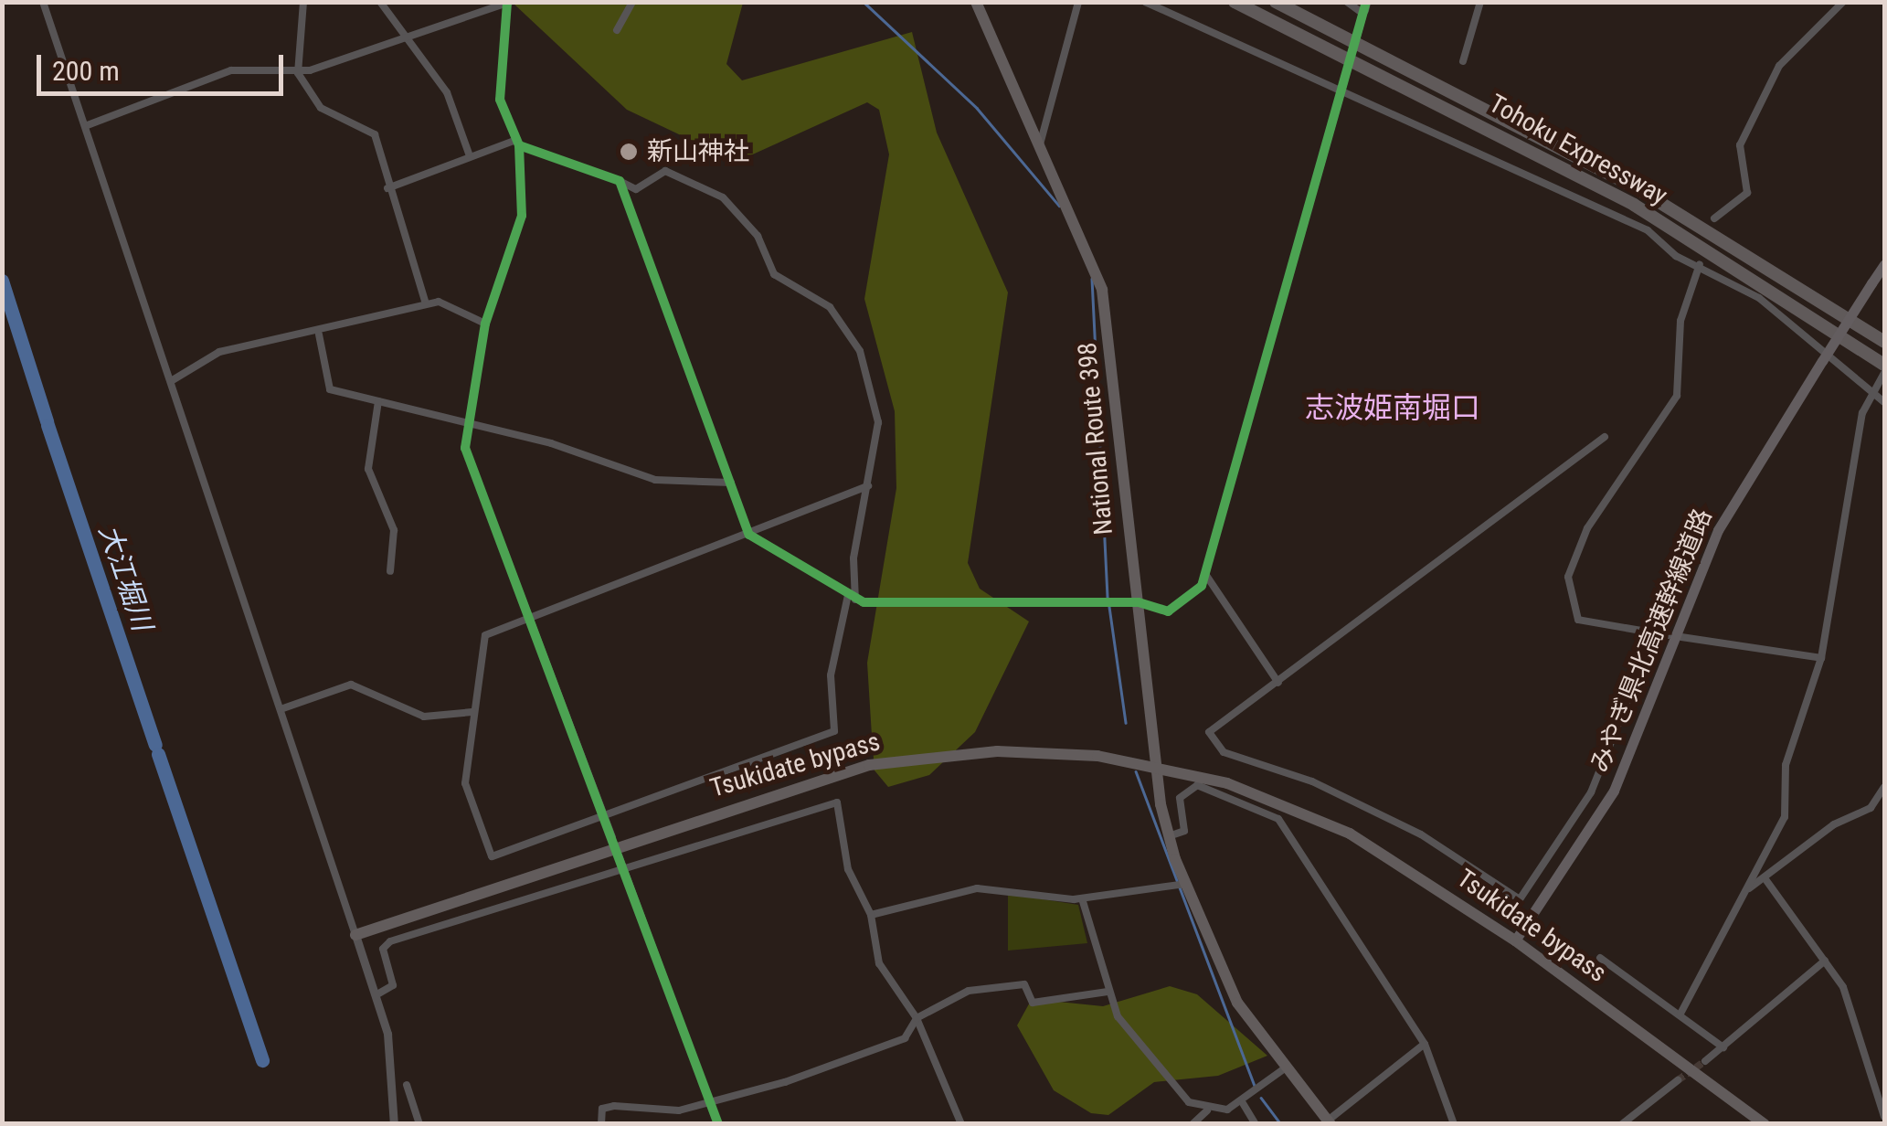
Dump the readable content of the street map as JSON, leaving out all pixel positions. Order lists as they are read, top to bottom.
{
  "streets": {
    "highway": ["Tohoku Expressway", "National Route 398", "Tsukidate bypass"],
    "main road": ["みやぎ県北高速幹線道路"]
  },
  "crossings": [
    ["National Route 398", "Tsukidate bypass"],
    ["みやぎ県北高速幹線道路", "Tsukidate bypass"]
  ],
  "districts": ["志波姫南堀口"],
  "water": ["大江堀川"],
  "places": ["新山神社"],
  "scale_bar": "200 m"
}
